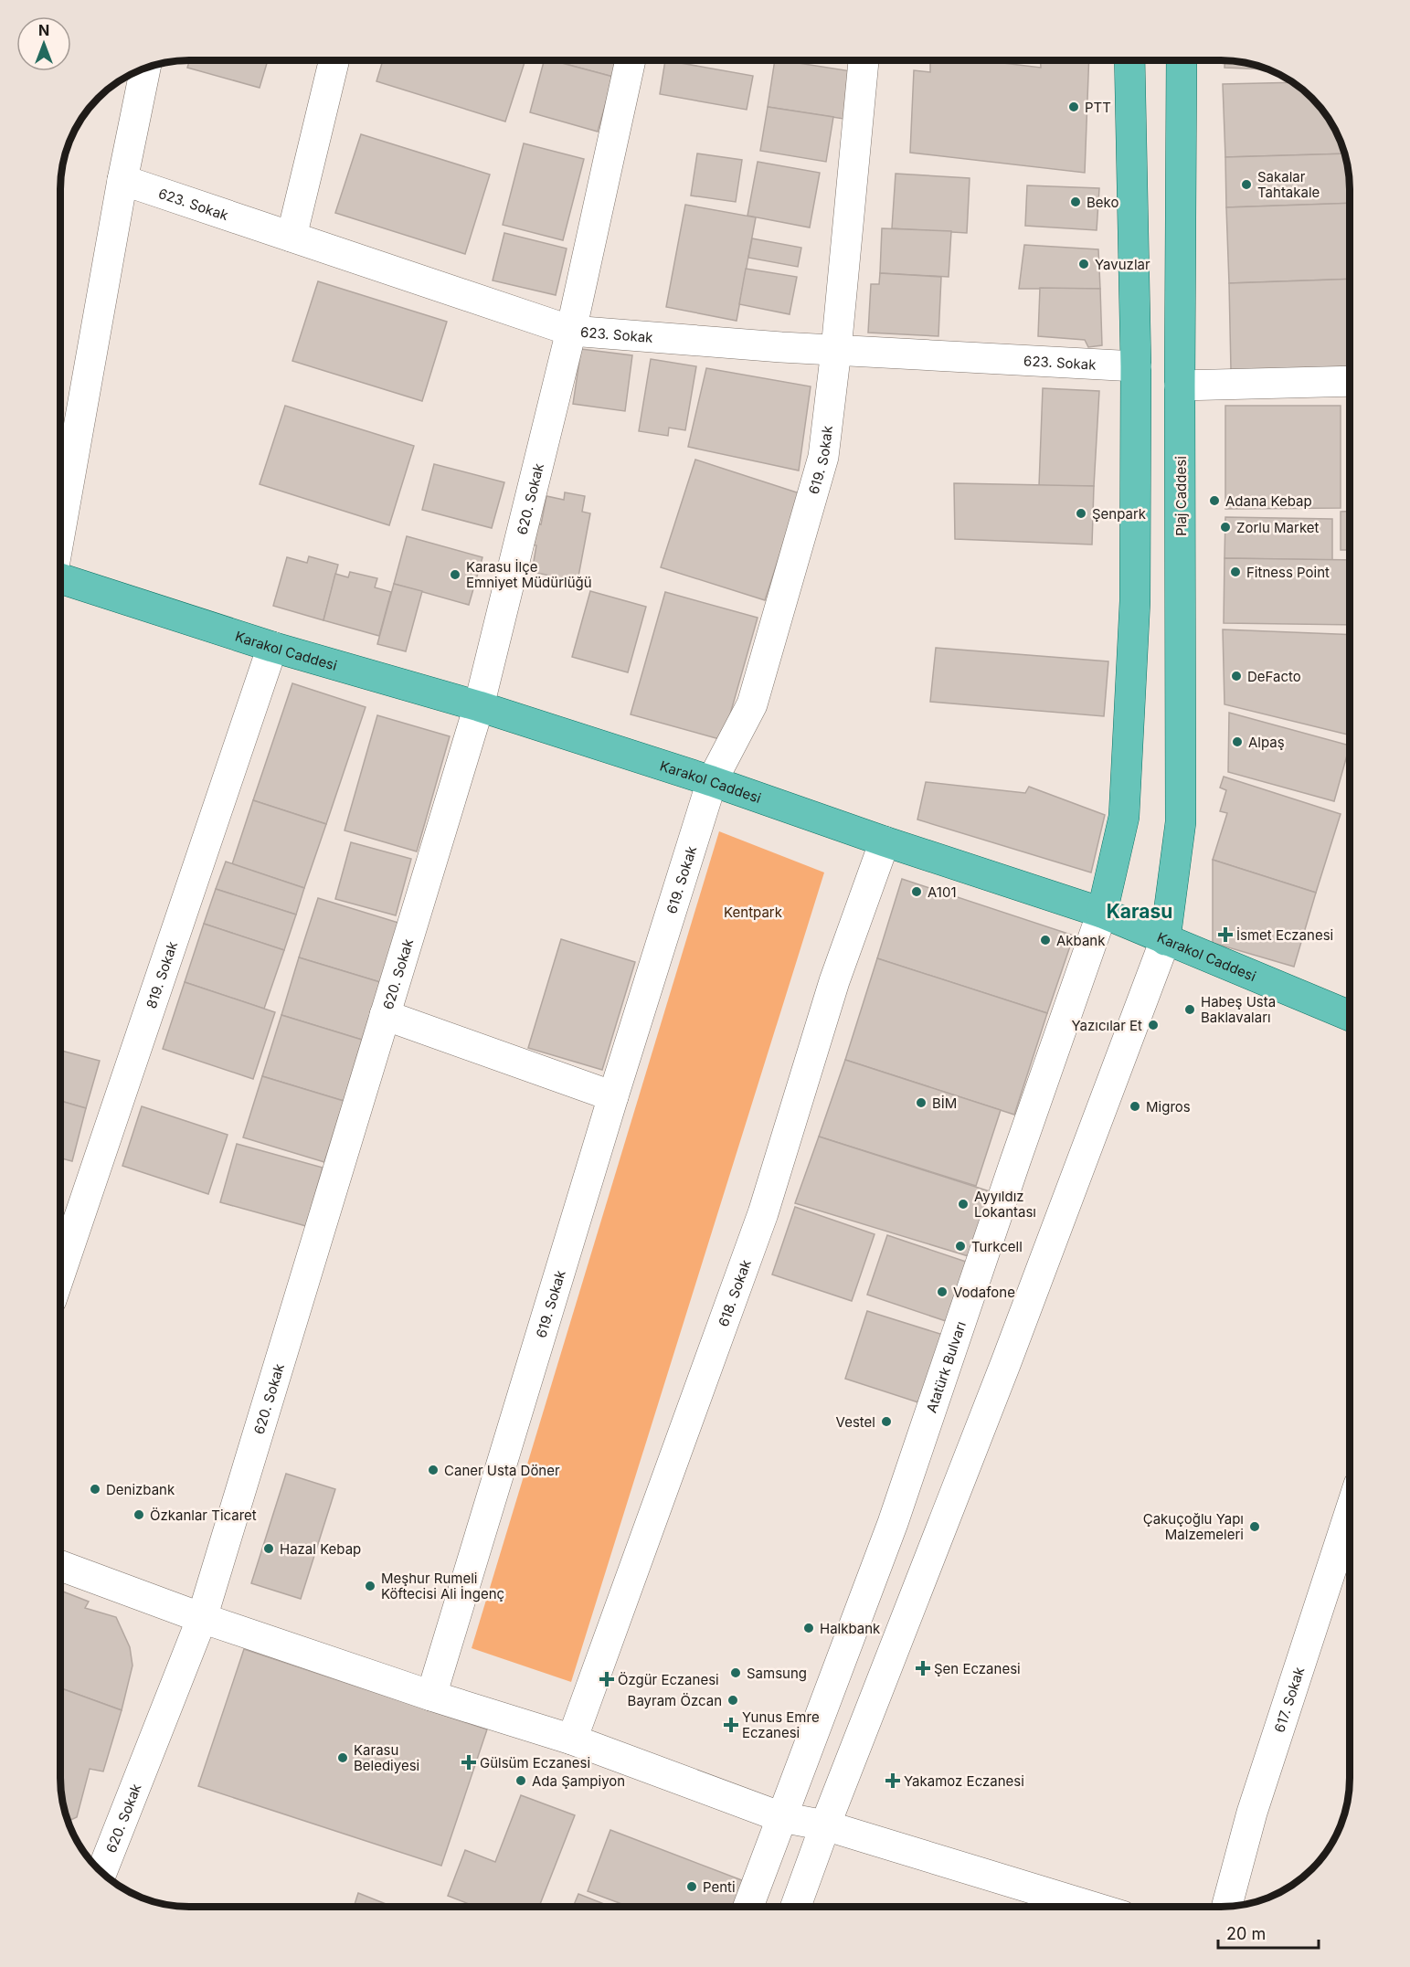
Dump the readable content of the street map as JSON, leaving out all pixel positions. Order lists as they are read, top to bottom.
{
  "streets": {
    "main road": ["Plaj Caddesi", "Karakol Caddesi"],
    "street": [
      "623. Sokak",
      "619. Sokak",
      "620. Sokak",
      "819. Sokak",
      "618. Sokak",
      "Atatürk Bulvarı",
      "617. Sokak"
    ]
  },
  "crossings": [
    ["623. Sokak", "619. Sokak"],
    ["623. Sokak", "620. Sokak"],
    ["619. Sokak", "Karakol Caddesi"],
    ["Plaj Caddesi", "Karakol Caddesi"],
    ["620. Sokak", "Karakol Caddesi"],
    ["Karakol Caddesi", "819. Sokak"],
    ["Karakol Caddesi", "618. Sokak"],
    ["Karakol Caddesi", "Atatürk Bulvarı"]
  ],
  "districts": ["Karasu"],
  "parks": ["Kentpark"],
  "places": {
    "other": [
      "PTT",
      "Sakalar Tahtakale",
      "Beko",
      "Yavuzlar",
      "Adana Kebap",
      "Şenpark",
      "Zorlu Market",
      "Fitness Point",
      "Karasu İlçe Emniyet Müdürlüğü",
      "DeFacto",
      "Alpaş",
      "A101",
      "Akbank",
      "Habeş Usta Baklavaları",
      "Yazıcılar Et",
      "BİM",
      "Migros",
      "Ayyıldız Lokantası",
      "Turkcell",
      "Vodafone",
      "Vestel",
      "Caner Usta Döner",
      "Denizbank",
      "Özkanlar Ticaret",
      "Çakuçoğlu Yapı Malzemeleri",
      "Hazal Kebap",
      "Meşhur Rumeli Köftecisi Ali İngenç",
      "Halkbank",
      "Samsung",
      "Bayram Özcan",
      "Karasu Belediyesi",
      "Ada Şampiyon",
      "Penti"
    ],
    "health": [
      "İsmet Eczanesi",
      "Şen Eczanesi",
      "Özgür Eczanesi",
      "Yunus Emre Eczanesi",
      "Gülsüm Eczanesi",
      "Yakamoz Eczanesi"
    ]
  },
  "scale_bar": "20 m",
  "north": "top"
}
